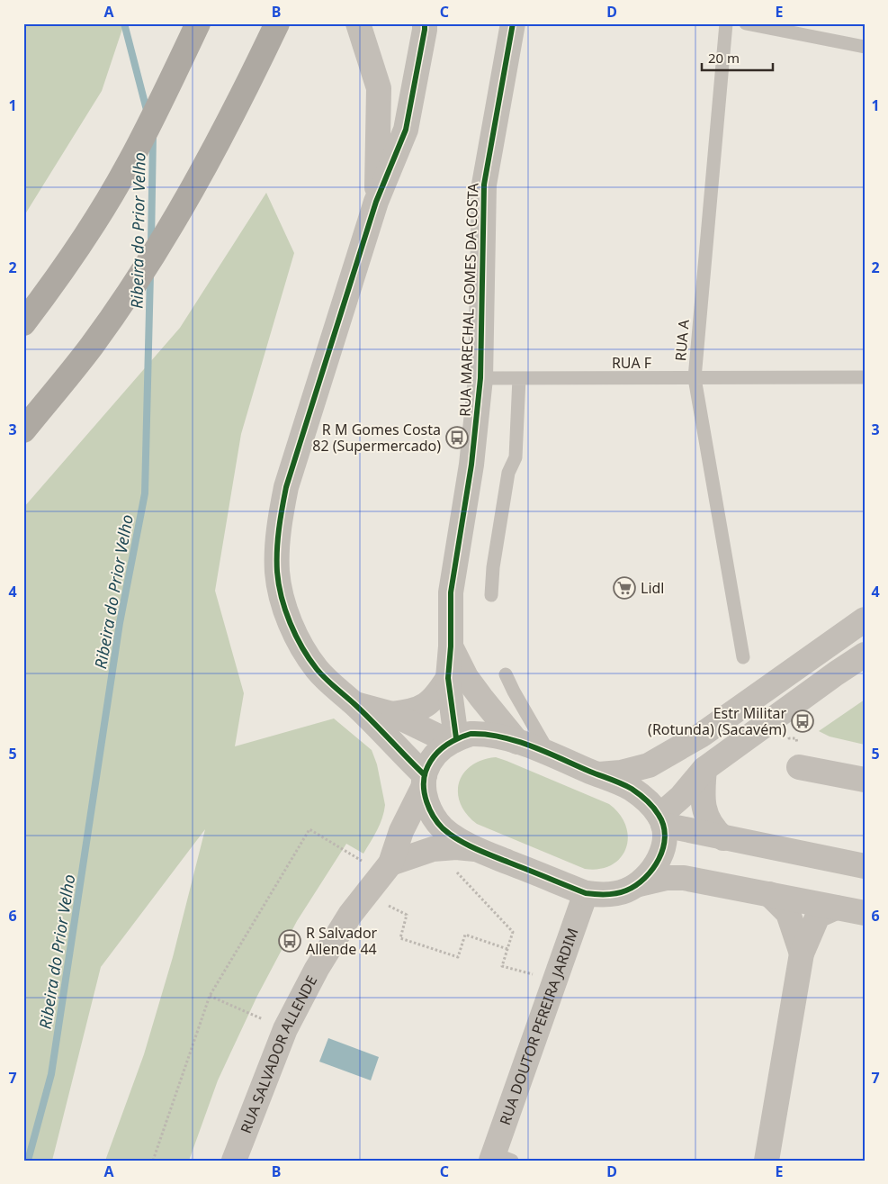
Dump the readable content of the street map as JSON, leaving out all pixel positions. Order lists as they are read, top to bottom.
{
  "streets": {
    "street": ["RUA MARECHAL GOMES DA COSTA", "RUA DOUTOR PEREIRA JARDIM", "RUA SALVADOR ALLENDE"],
    "lane": ["RUA A", "RUA F"]
  },
  "crossings": [
    ["RUA MARECHAL GOMES DA COSTA", "RUA F"],
    ["RUA A", "RUA F"]
  ],
  "water": ["Ribeira do Prior Velho"],
  "places": {
    "bus stop": ["R M Gomes Costa 82 (Supermercado)", "Estr Militar (Rotunda) (Sacavém)", "R Salvador Allende 44"],
    "supermarket": ["Lidl"]
  },
  "scale_bar": "20 m",
  "grid": {
    "columns": [
      "A",
      "B",
      "C",
      "D",
      "E"
    ],
    "rows": [
      "1",
      "2",
      "3",
      "4",
      "5",
      "6",
      "7"
    ]
  }
}
